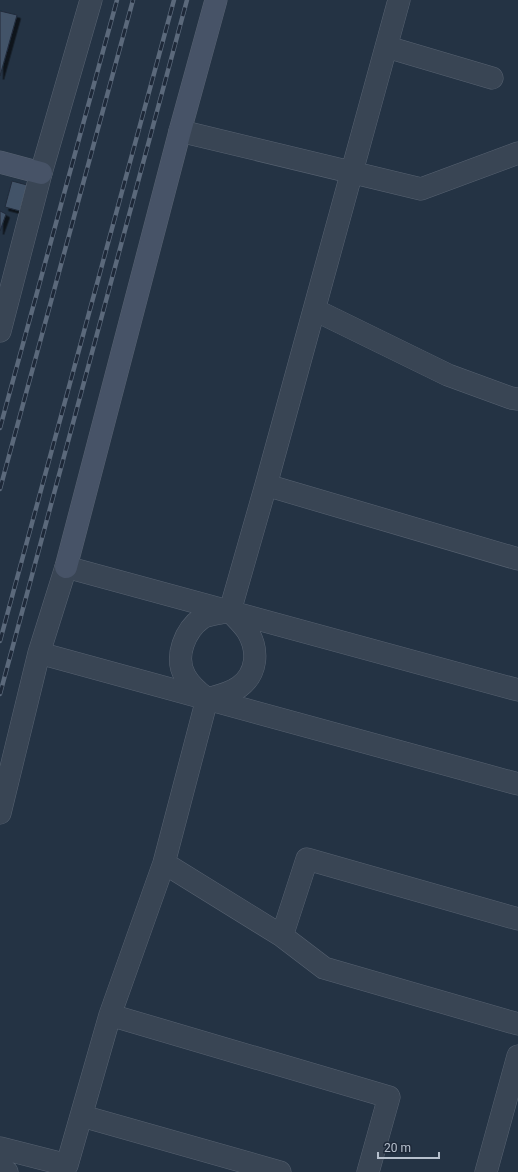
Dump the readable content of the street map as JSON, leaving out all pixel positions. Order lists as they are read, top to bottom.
{
  "scale_bar": "20 m"
}
